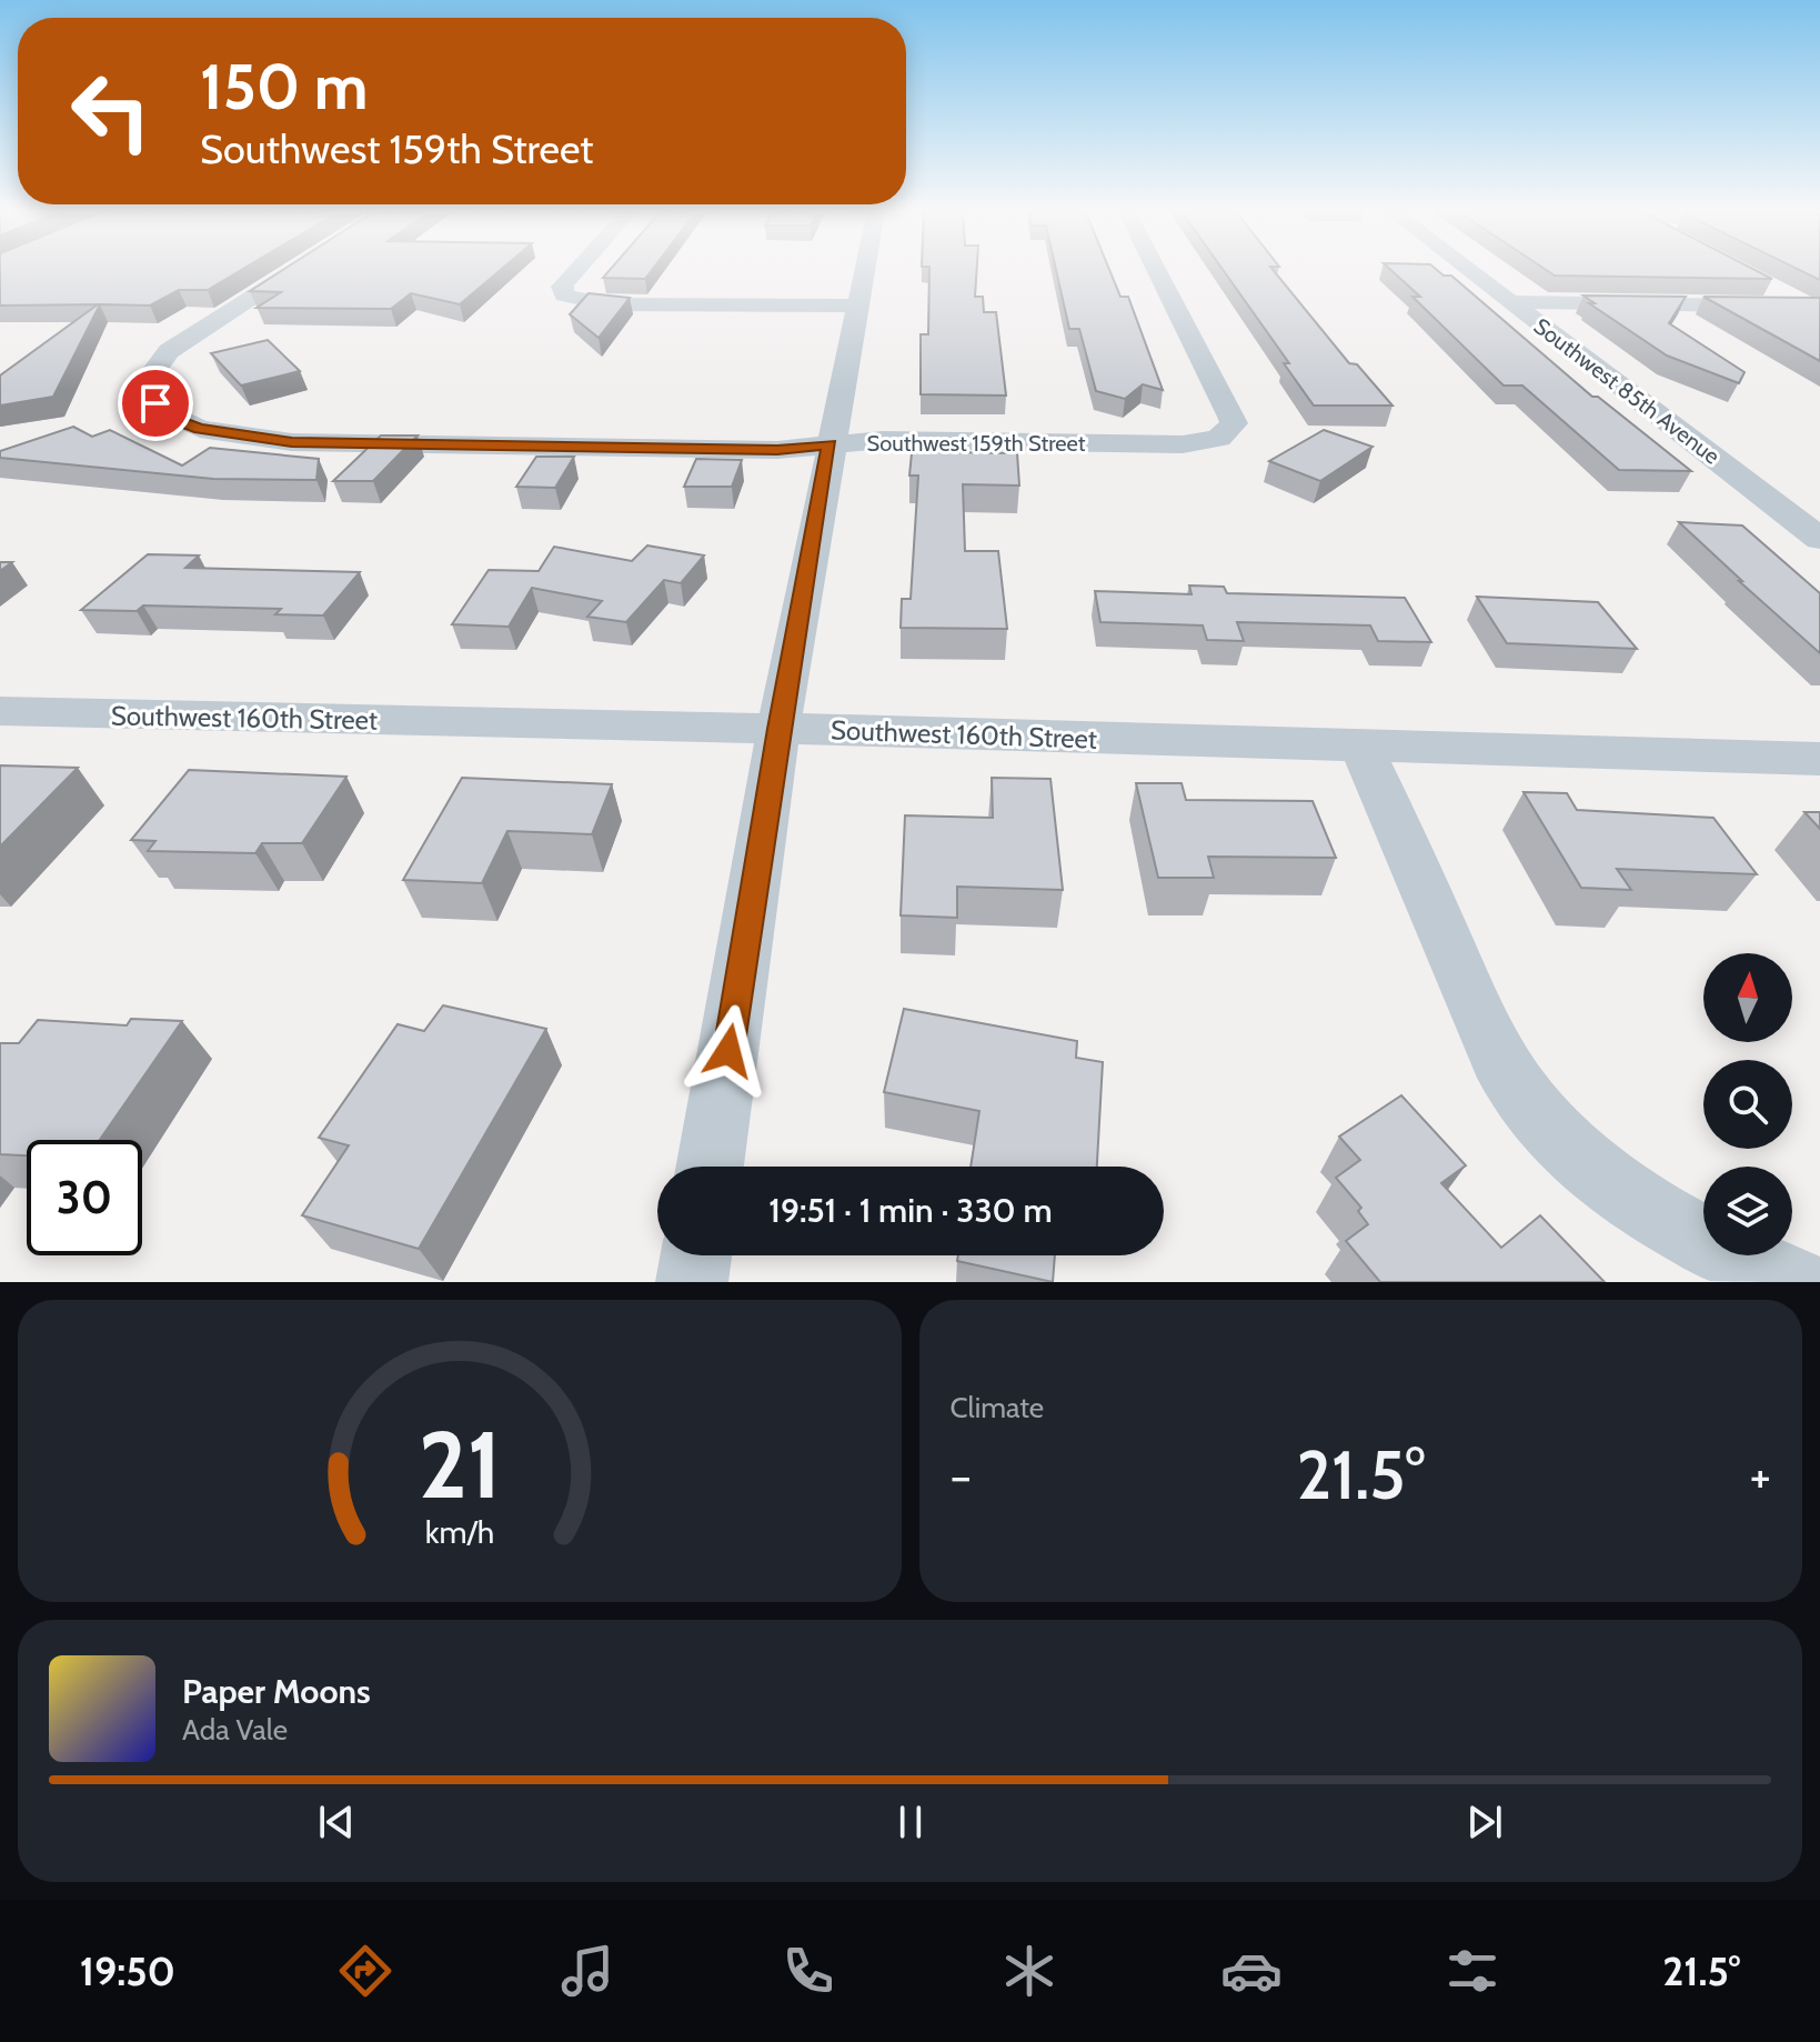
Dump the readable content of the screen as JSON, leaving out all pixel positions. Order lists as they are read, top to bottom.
{
  "streets": {
    "street": ["Southwest 85th Avenue", "Southwest 159th Street", "Southwest 160th Street"]
  },
  "north": "top",
  "page": {
    "turn": ["150 m", "Southwest 159th Street"],
    "limit": "30",
    "trip": "19:51 · 1 min · 330 m",
    "tile": "Climate",
    "heat": ["−", "21.5°", "+"],
    "song": ["Paper Moons", "Ada Vale"],
    "tabs": ["19:50", "21.5°"],
    "gauge": ["21", "km/h"]
  }
}
